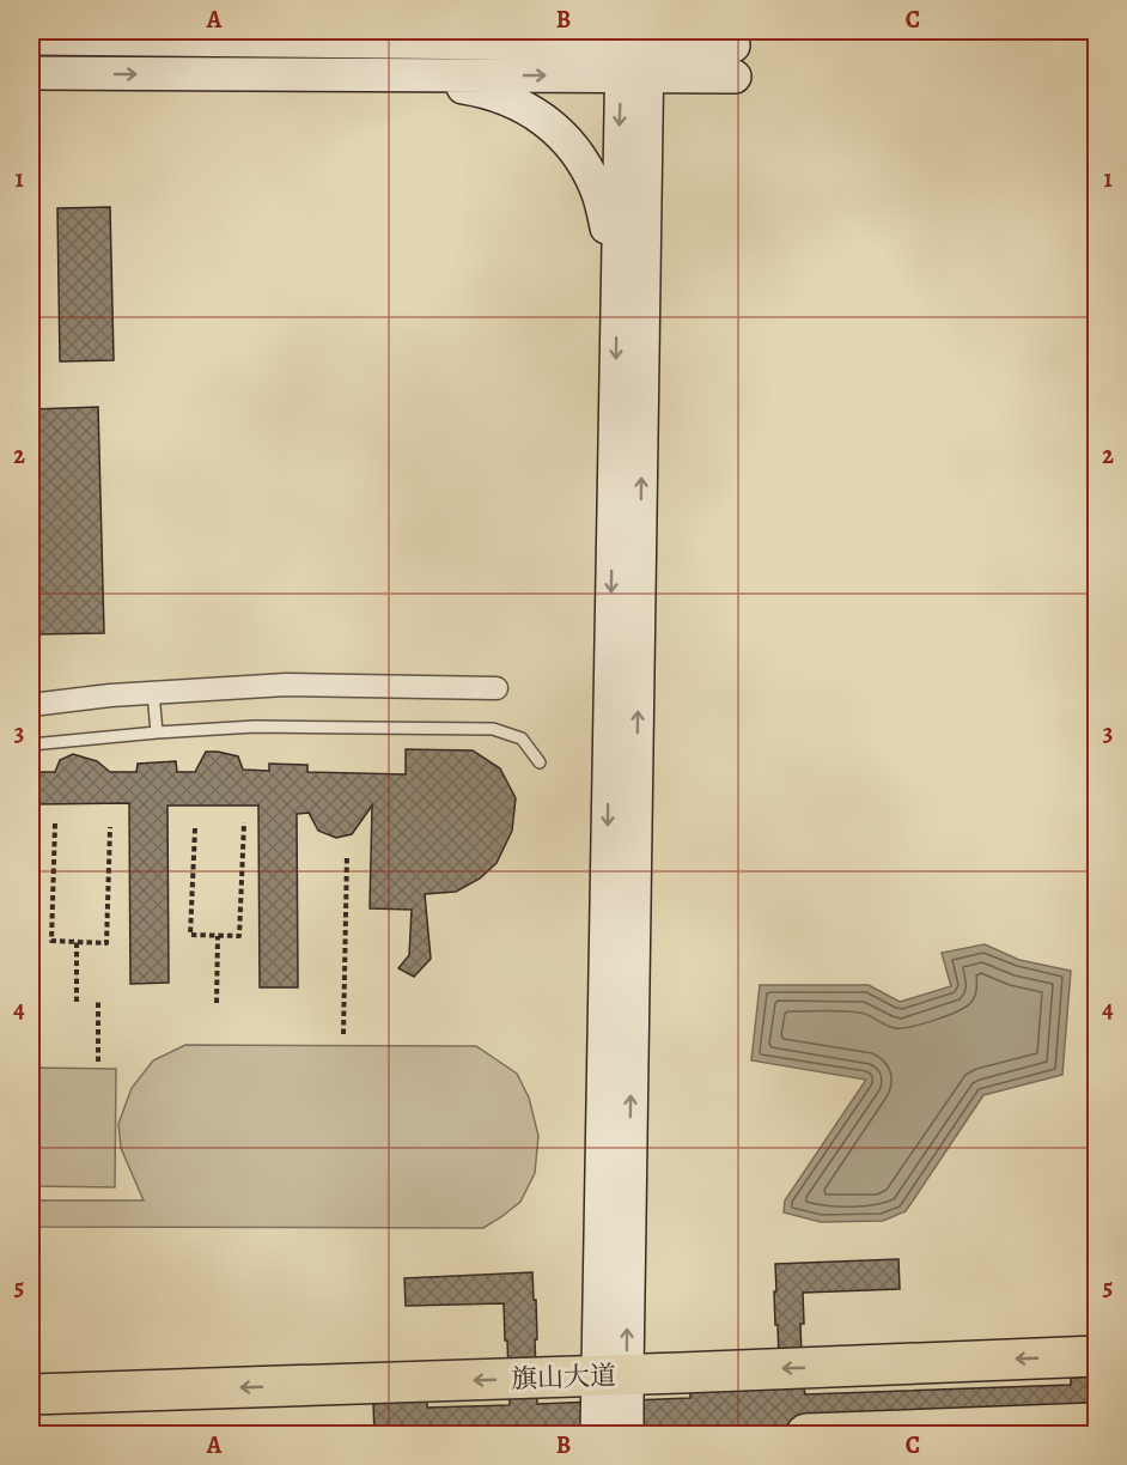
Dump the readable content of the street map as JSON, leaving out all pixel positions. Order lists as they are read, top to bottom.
{
  "streets": {
    "highway": ["旗山大道"]
  },
  "one_way": ["旗山大道"],
  "grid": {
    "columns": ["A", "B", "C"],
    "rows": [
      "1",
      "2",
      "3",
      "4",
      "5"
    ]
  }
}
